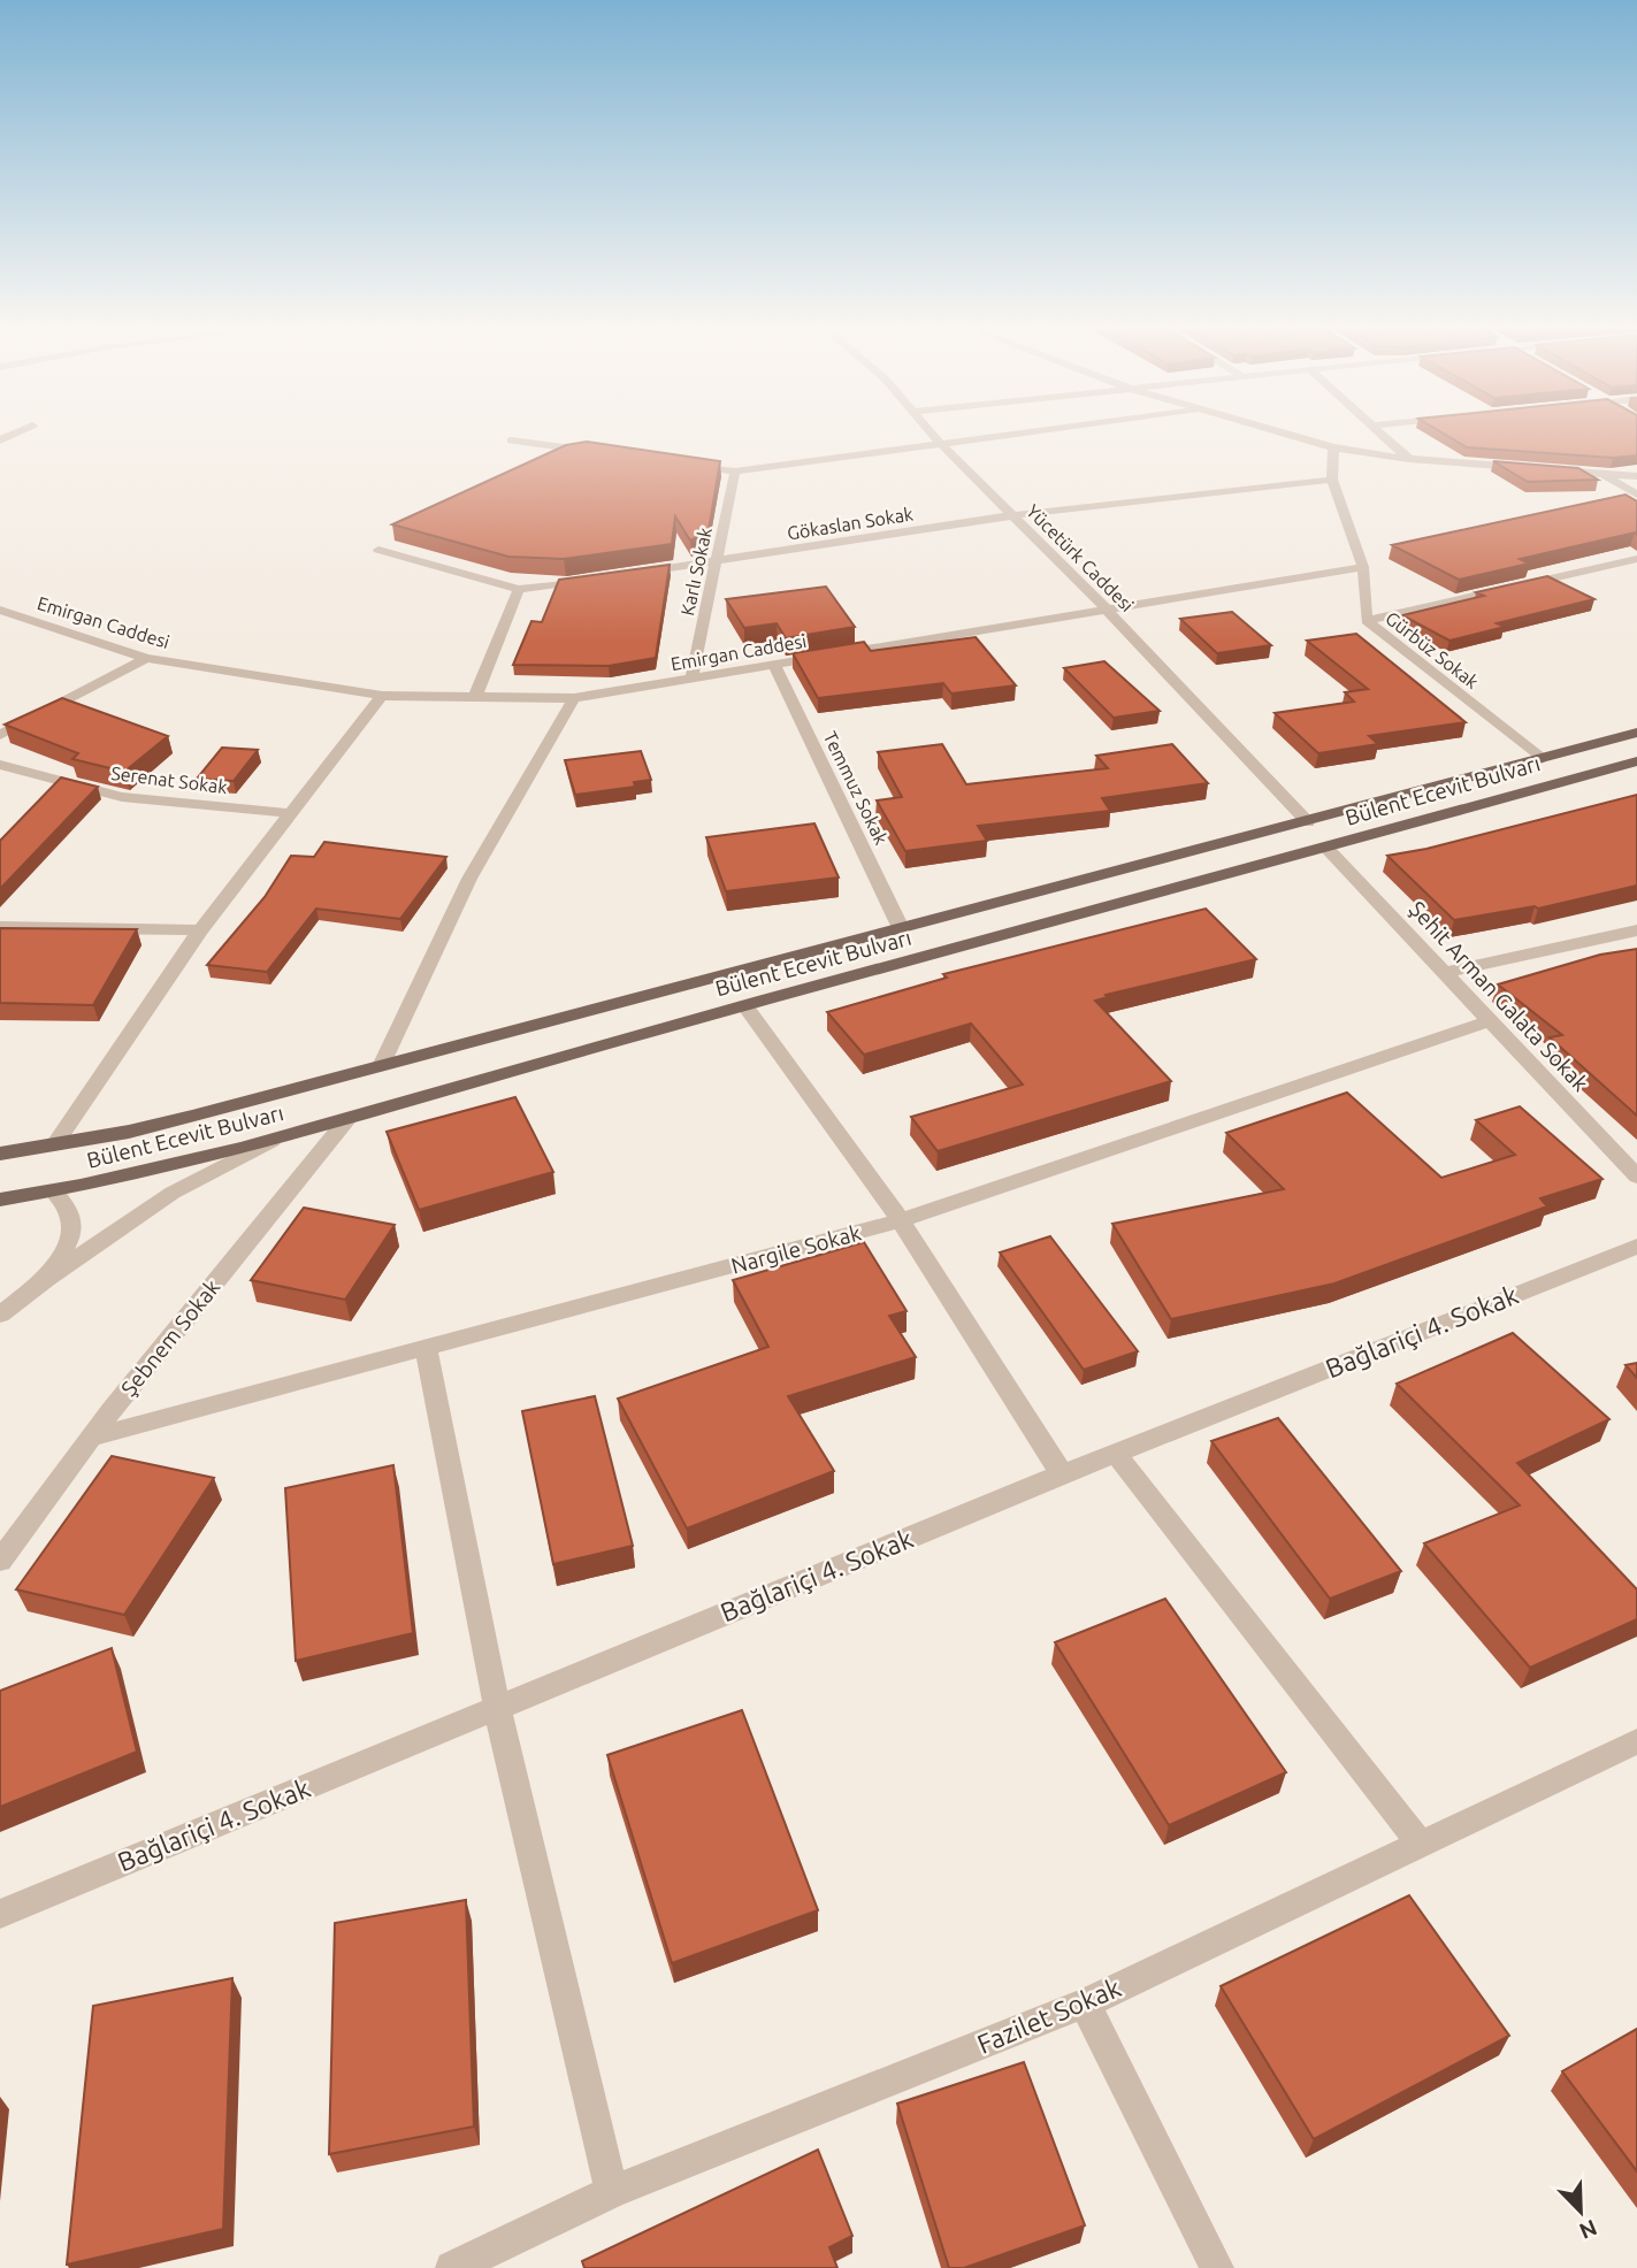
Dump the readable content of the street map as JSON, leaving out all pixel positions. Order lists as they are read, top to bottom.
{
  "streets": {
    "main road": ["Bülent Ecevit Bulvarı"],
    "street": [
      "Gökaslan Sokak",
      "Yücetürk Caddesi",
      "Karlı Sokak",
      "Emirgan Caddesi",
      "Gürbüz Sokak",
      "Serenat Sokak",
      "Temmuz Sokak",
      "Şehit Arman Galata Sokak",
      "Nargile Sokak",
      "Bağlariçi 4. Sokak",
      "Şebnem Sokak",
      "Fazilet Sokak"
    ]
  },
  "crossings": [
    ["Gökaslan Sokak", "Yücetürk Caddesi"],
    ["Gökaslan Sokak", "Karlı Sokak"],
    ["Yücetürk Caddesi", "Emirgan Caddesi"],
    ["Yücetürk Caddesi", "Bülent Ecevit Bulvarı"],
    ["Karlı Sokak", "Emirgan Caddesi"],
    ["Emirgan Caddesi", "Temmuz Sokak"],
    ["Gürbüz Sokak", "Bülent Ecevit Bulvarı"],
    ["Temmuz Sokak", "Bülent Ecevit Bulvarı"],
    ["Bülent Ecevit Bulvarı", "Şehit Arman Galata Sokak"],
    ["Bülent Ecevit Bulvarı", "Şebnem Sokak"],
    ["Şehit Arman Galata Sokak", "Nargile Sokak"],
    ["Nargile Sokak", "Şebnem Sokak"]
  ],
  "north": "bottom right"
}
